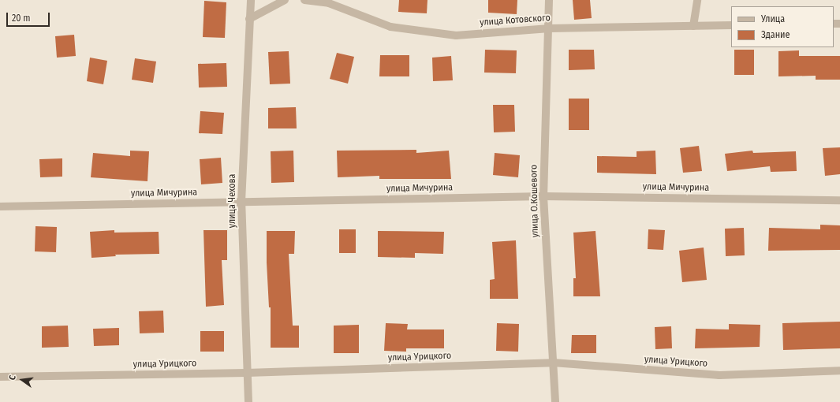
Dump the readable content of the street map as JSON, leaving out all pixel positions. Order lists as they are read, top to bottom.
{
  "streets": {
    "street": [
      "улица Котовского",
      "улица Мичурина",
      "улица Чехова",
      "улица О.Кошевого",
      "улица Урицкого"
    ]
  },
  "crossings": [
    ["улица Котовского", "улица О.Кошевого"],
    ["улица Мичурина", "улица Чехова"],
    ["улица Мичурина", "улица О.Кошевого"],
    ["улица Чехова", "улица Урицкого"],
    ["улица О.Кошевого", "улица Урицкого"]
  ],
  "legend": ["Улица", "Здание"],
  "scale_bar": "20 m",
  "north": "left"
}
